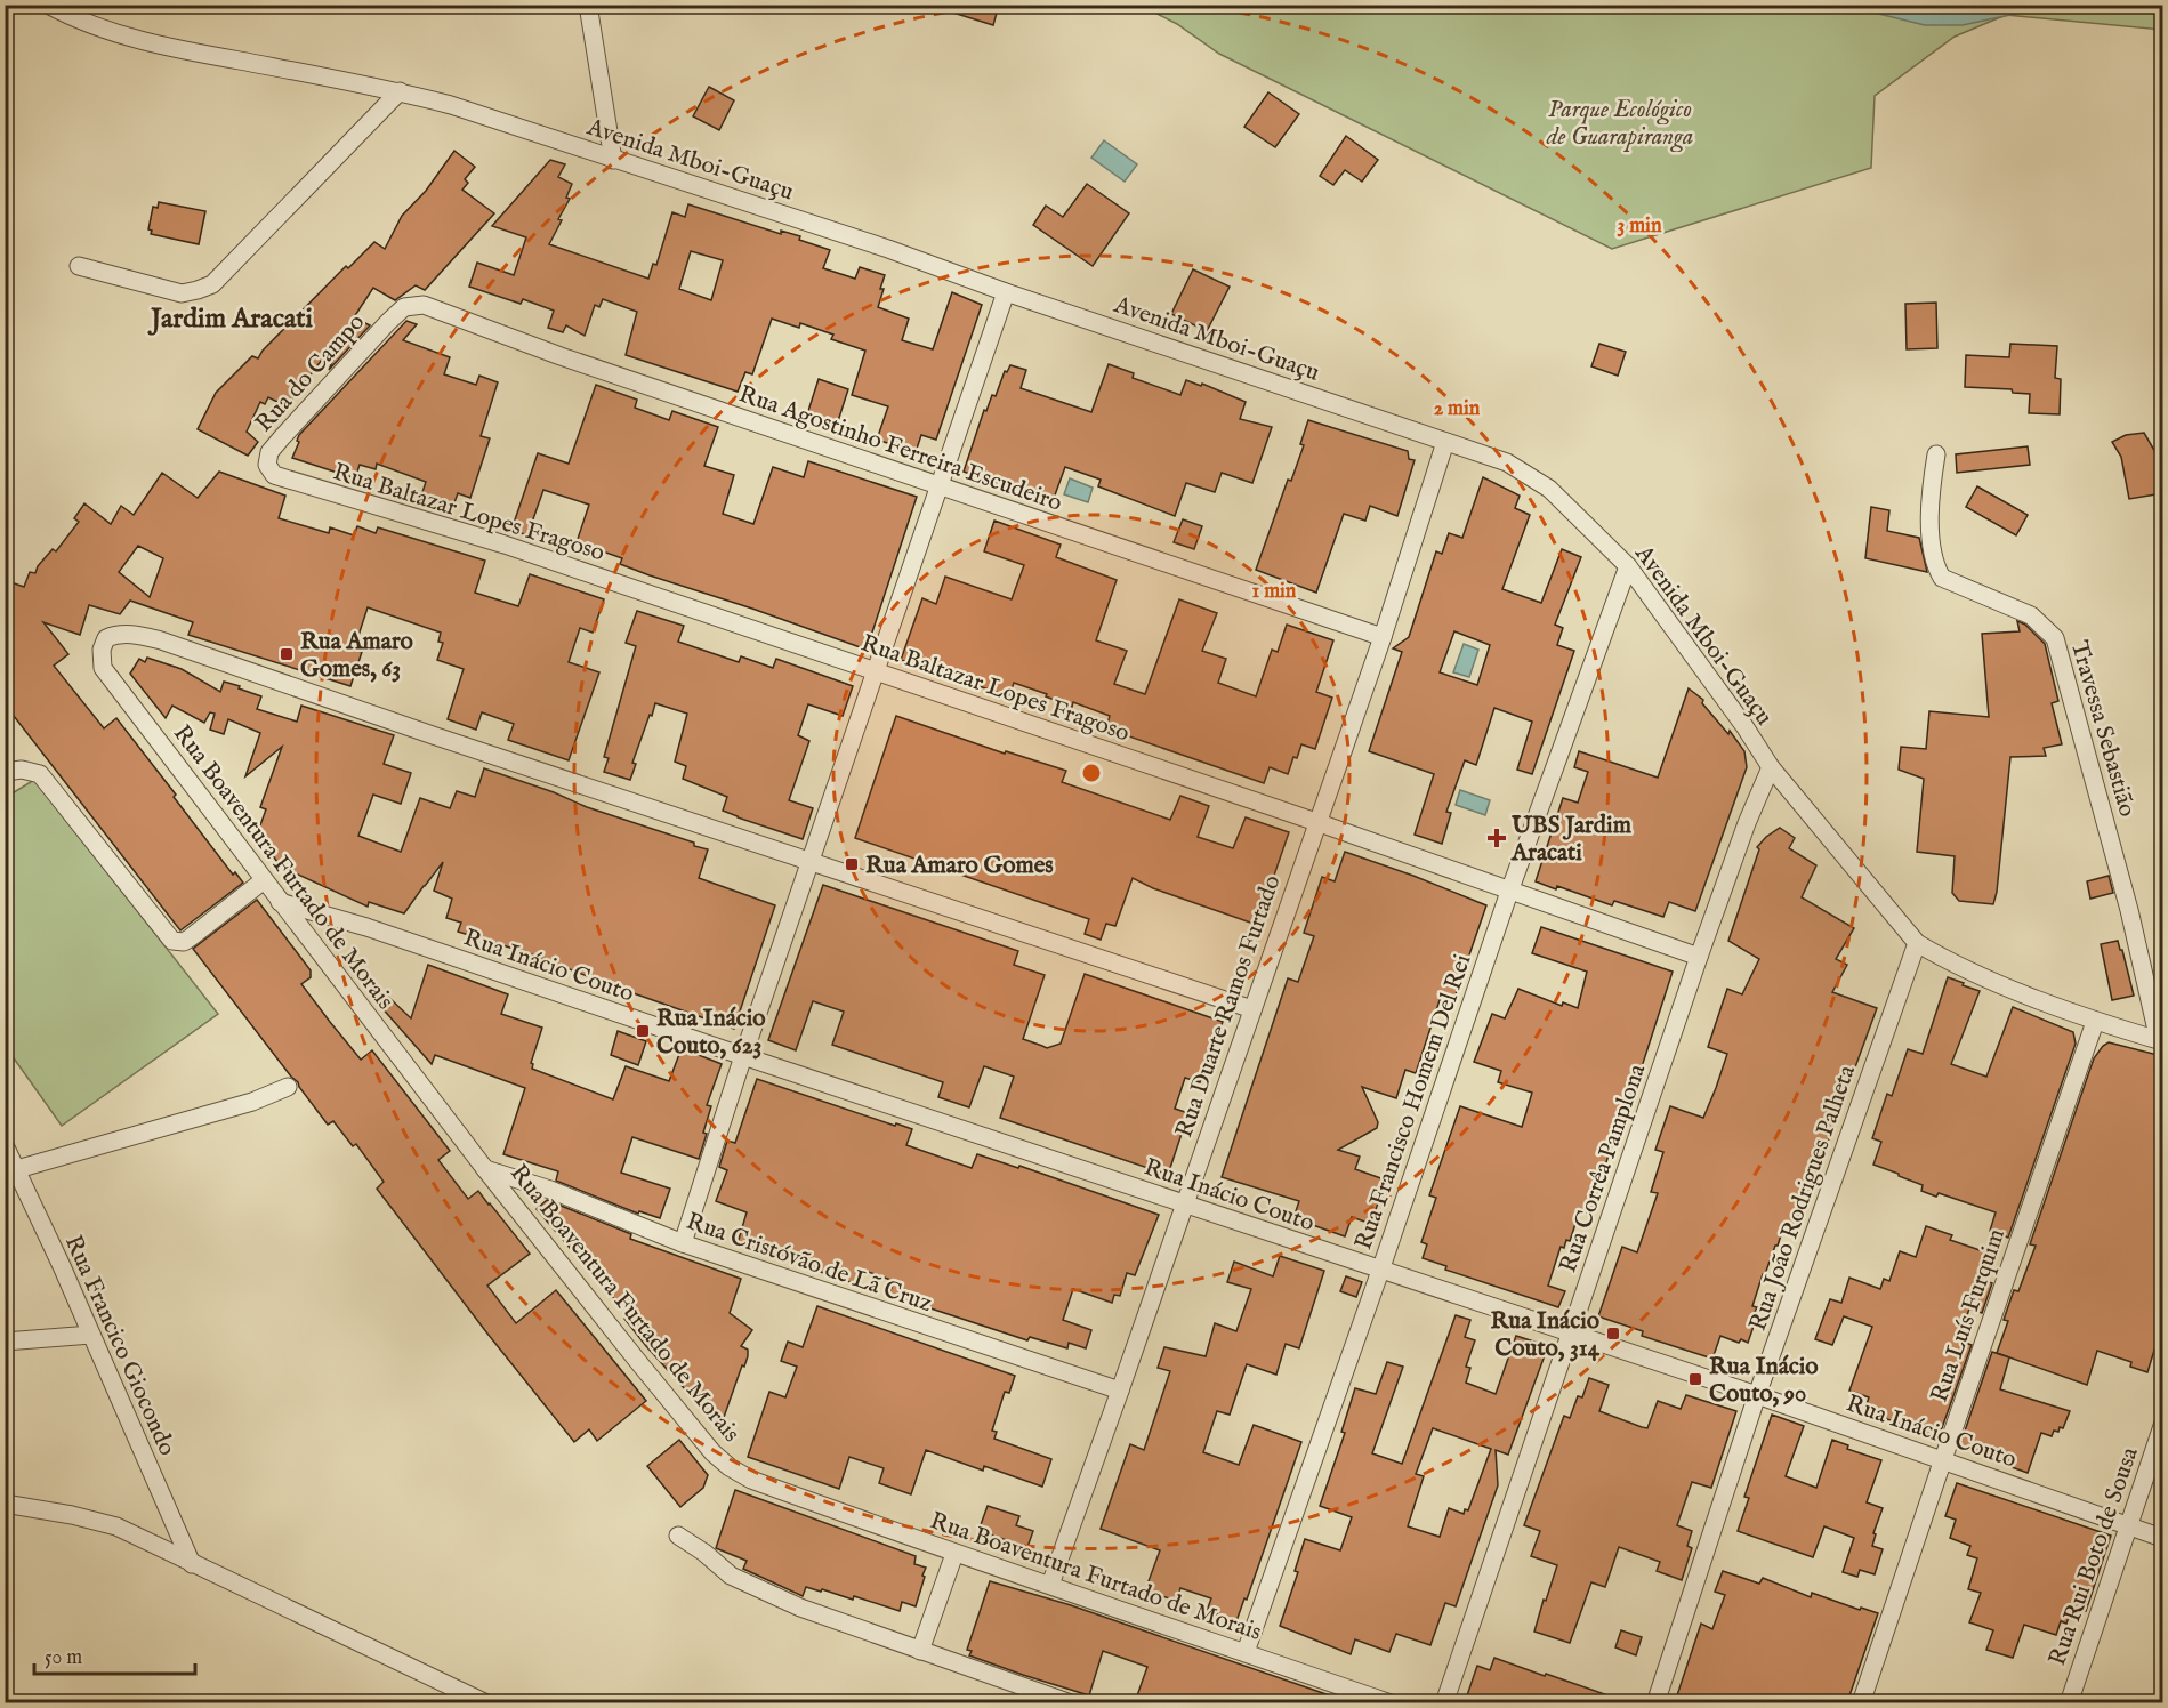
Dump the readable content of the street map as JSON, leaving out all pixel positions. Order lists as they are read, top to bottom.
{
  "streets": {
    "street": [
      "Avenida Mboi-Guaçu",
      "Rua do Campo",
      "Rua Agostinho Ferreira Escudeiro",
      "Rua Baltazar Lopes Fragoso",
      "Travessa Sebastião",
      "Rua Boaventura Furtado de Morais",
      "Rua Inácio Couto",
      "Rua Duarte Ramos Furtado",
      "Rua Francisco Homem Del Rei",
      "Rua Corrêa Pamplona",
      "Rua João Rodrigues Palheta",
      "Rua Cristóvão de Lã Cruz",
      "Rua Luís Furquim",
      "Rua Francico Giocondo",
      "Rua Rui Boto de Sousa"
    ]
  },
  "crossings": [
    ["Avenida Mboi-Guaçu", "Travessa Sebastião"],
    ["Avenida Mboi-Guaçu", "Rua Duarte Ramos Furtado"],
    ["Avenida Mboi-Guaçu", "Rua Francisco Homem Del Rei"],
    ["Avenida Mboi-Guaçu", "Rua Corrêa Pamplona"],
    ["Avenida Mboi-Guaçu", "Rua João Rodrigues Palheta"],
    ["Avenida Mboi-Guaçu", "Rua Luís Furquim"],
    ["Rua do Campo", "Rua Agostinho Ferreira Escudeiro"],
    ["Rua do Campo", "Rua Baltazar Lopes Fragoso"],
    ["Rua Agostinho Ferreira Escudeiro", "Rua Duarte Ramos Furtado"],
    ["Rua Baltazar Lopes Fragoso", "Rua Duarte Ramos Furtado"],
    ["Rua Baltazar Lopes Fragoso", "Rua Francisco Homem Del Rei"],
    ["Rua Baltazar Lopes Fragoso", "Rua Corrêa Pamplona"],
    ["Rua Boaventura Furtado de Morais", "Rua Inácio Couto"],
    ["Rua Boaventura Furtado de Morais", "Rua Duarte Ramos Furtado"],
    ["Rua Boaventura Furtado de Morais", "Rua Francisco Homem Del Rei"],
    ["Rua Boaventura Furtado de Morais", "Rua Cristóvão de Lã Cruz"],
    ["Rua Inácio Couto", "Rua Duarte Ramos Furtado"],
    ["Rua Inácio Couto", "Rua Francisco Homem Del Rei"],
    ["Rua Inácio Couto", "Rua Corrêa Pamplona"],
    ["Rua Inácio Couto", "Rua João Rodrigues Palheta"],
    ["Rua Inácio Couto", "Rua Luís Furquim"],
    ["Rua Inácio Couto", "Rua Rui Boto de Sousa"],
    ["Rua Duarte Ramos Furtado", "Rua Cristóvão de Lã Cruz"]
  ],
  "districts": ["Jardim Aracati"],
  "parks": ["Parque Ecológico de Guarapiranga"],
  "places": {
    "transit": [
      "Rua Amaro Gomes, 63",
      "Rua Amaro Gomes",
      "Rua Inácio Couto, 623",
      "Rua Inácio Couto, 314",
      "Rua Inácio Couto, 90"
    ],
    "health": ["UBS Jardim Aracati"]
  },
  "scale_bar": "50 m",
  "rings": ["3 min", "2 min", "1 min"]
}
